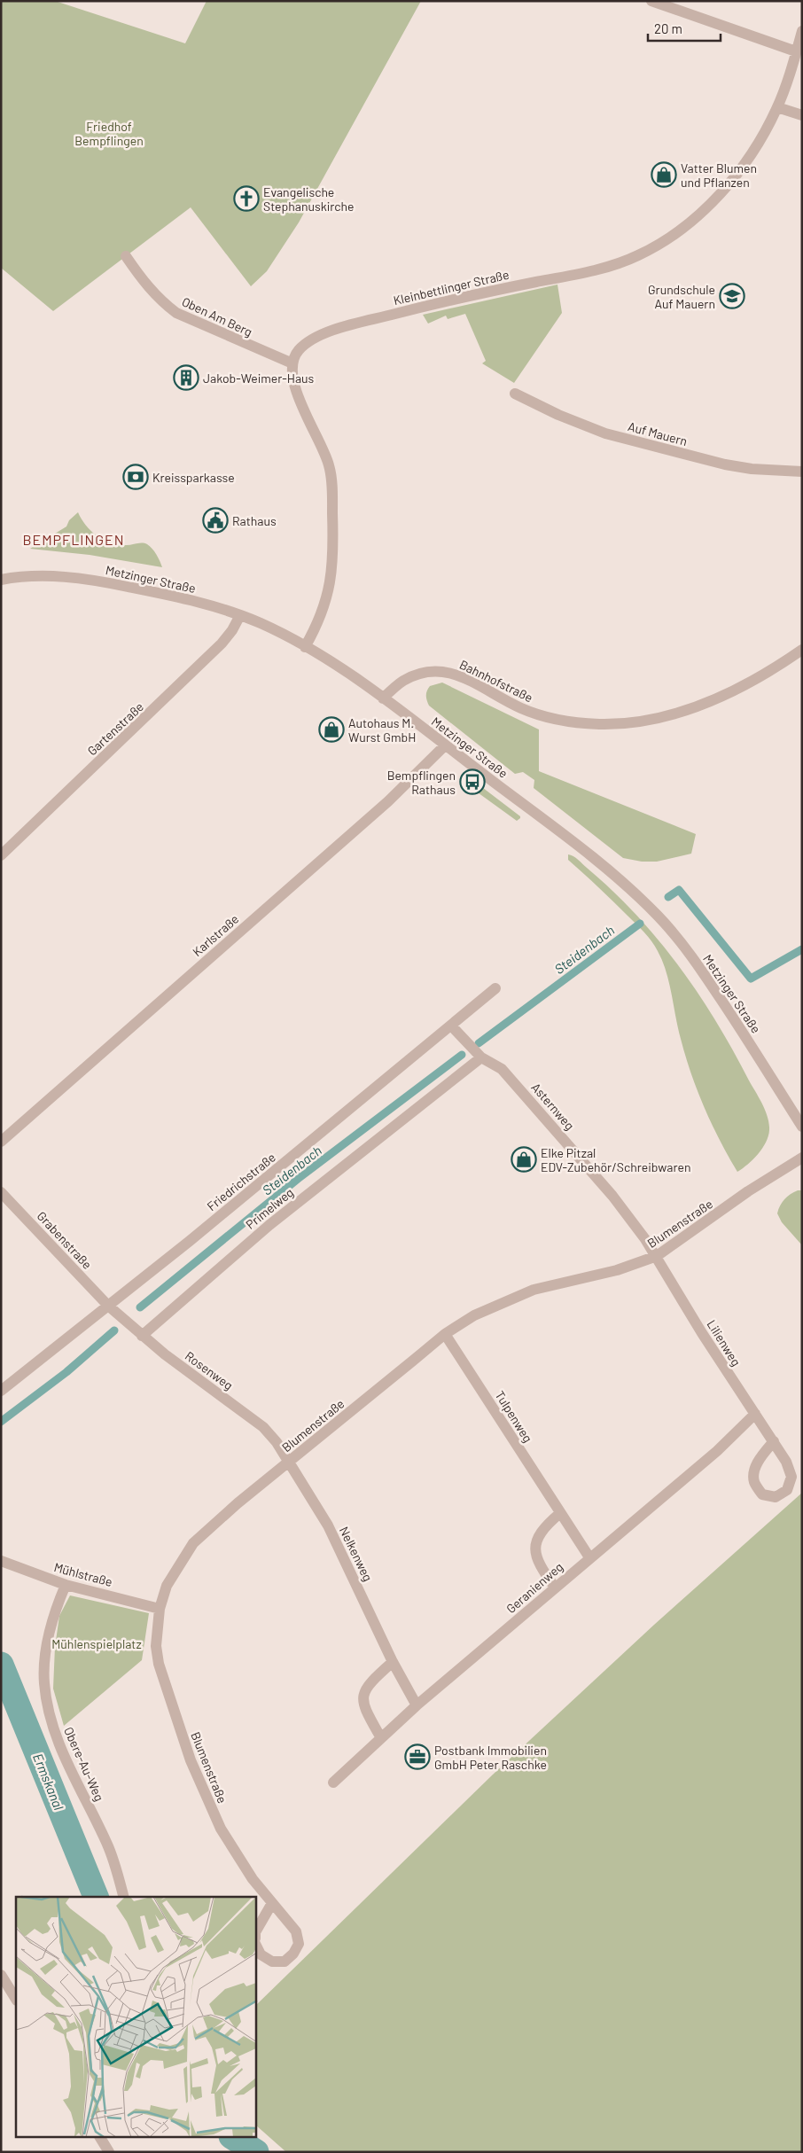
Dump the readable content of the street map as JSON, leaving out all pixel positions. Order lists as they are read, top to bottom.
{
  "streets": {
    "street": [
      "Kleinbettlinger Straße",
      "Oben Am Berg",
      "Auf Mauern",
      "Metzinger Straße",
      "Bahnhofstraße",
      "Gartenstraße",
      "Karlstraße",
      "Asternweg",
      "Friedrichstraße",
      "Primelweg",
      "Blumenstraße",
      "Grabenstraße",
      "Lilienweg",
      "Rosenweg",
      "Tulpenweg",
      "Nelkenweg",
      "Mühlstraße",
      "Geranienweg",
      "Obere-Au-Weg"
    ]
  },
  "crossings": [
    ["Kleinbettlinger Straße", "Oben Am Berg"],
    ["Metzinger Straße", "Bahnhofstraße"],
    ["Metzinger Straße", "Gartenstraße"],
    ["Metzinger Straße", "Karlstraße"],
    ["Asternweg", "Friedrichstraße"],
    ["Asternweg", "Primelweg"],
    ["Asternweg", "Blumenstraße"],
    ["Asternweg", "Lilienweg"],
    ["Friedrichstraße", "Grabenstraße"],
    ["Friedrichstraße", "Rosenweg"],
    ["Primelweg", "Rosenweg"],
    ["Blumenstraße", "Lilienweg"],
    ["Blumenstraße", "Rosenweg"],
    ["Blumenstraße", "Tulpenweg"],
    ["Blumenstraße", "Nelkenweg"],
    ["Blumenstraße", "Mühlstraße"],
    ["Grabenstraße", "Rosenweg"],
    ["Lilienweg", "Geranienweg"],
    ["Rosenweg", "Nelkenweg"],
    ["Tulpenweg", "Geranienweg"],
    ["Nelkenweg", "Geranienweg"],
    ["Mühlstraße", "Obere-Au-Weg"]
  ],
  "districts": ["BEMPFLINGEN"],
  "water": ["Steidenbach", "Ermskanal"],
  "parks": ["Friedhof Bempflingen", "Mühlenspielplatz"],
  "places": {
    "shop": ["Vatter Blumen und Pflanzen", "Autohaus M. Wurst GmbH", "Elke Pitzal EDV-Zubehör/Schreibwaren"],
    "church": ["Evangelische Stephanuskirche"],
    "school or university": ["Grundschule Auf Mauern"],
    "building": ["Jakob-Weimer-Haus"],
    "bank": ["Kreissparkasse"],
    "public building": ["Rathaus"],
    "bus stop": ["Bempflingen Rathaus"],
    "office": ["Postbank Immobilien GmbH Peter Raschke"]
  },
  "scale_bar": "20 m"
}
